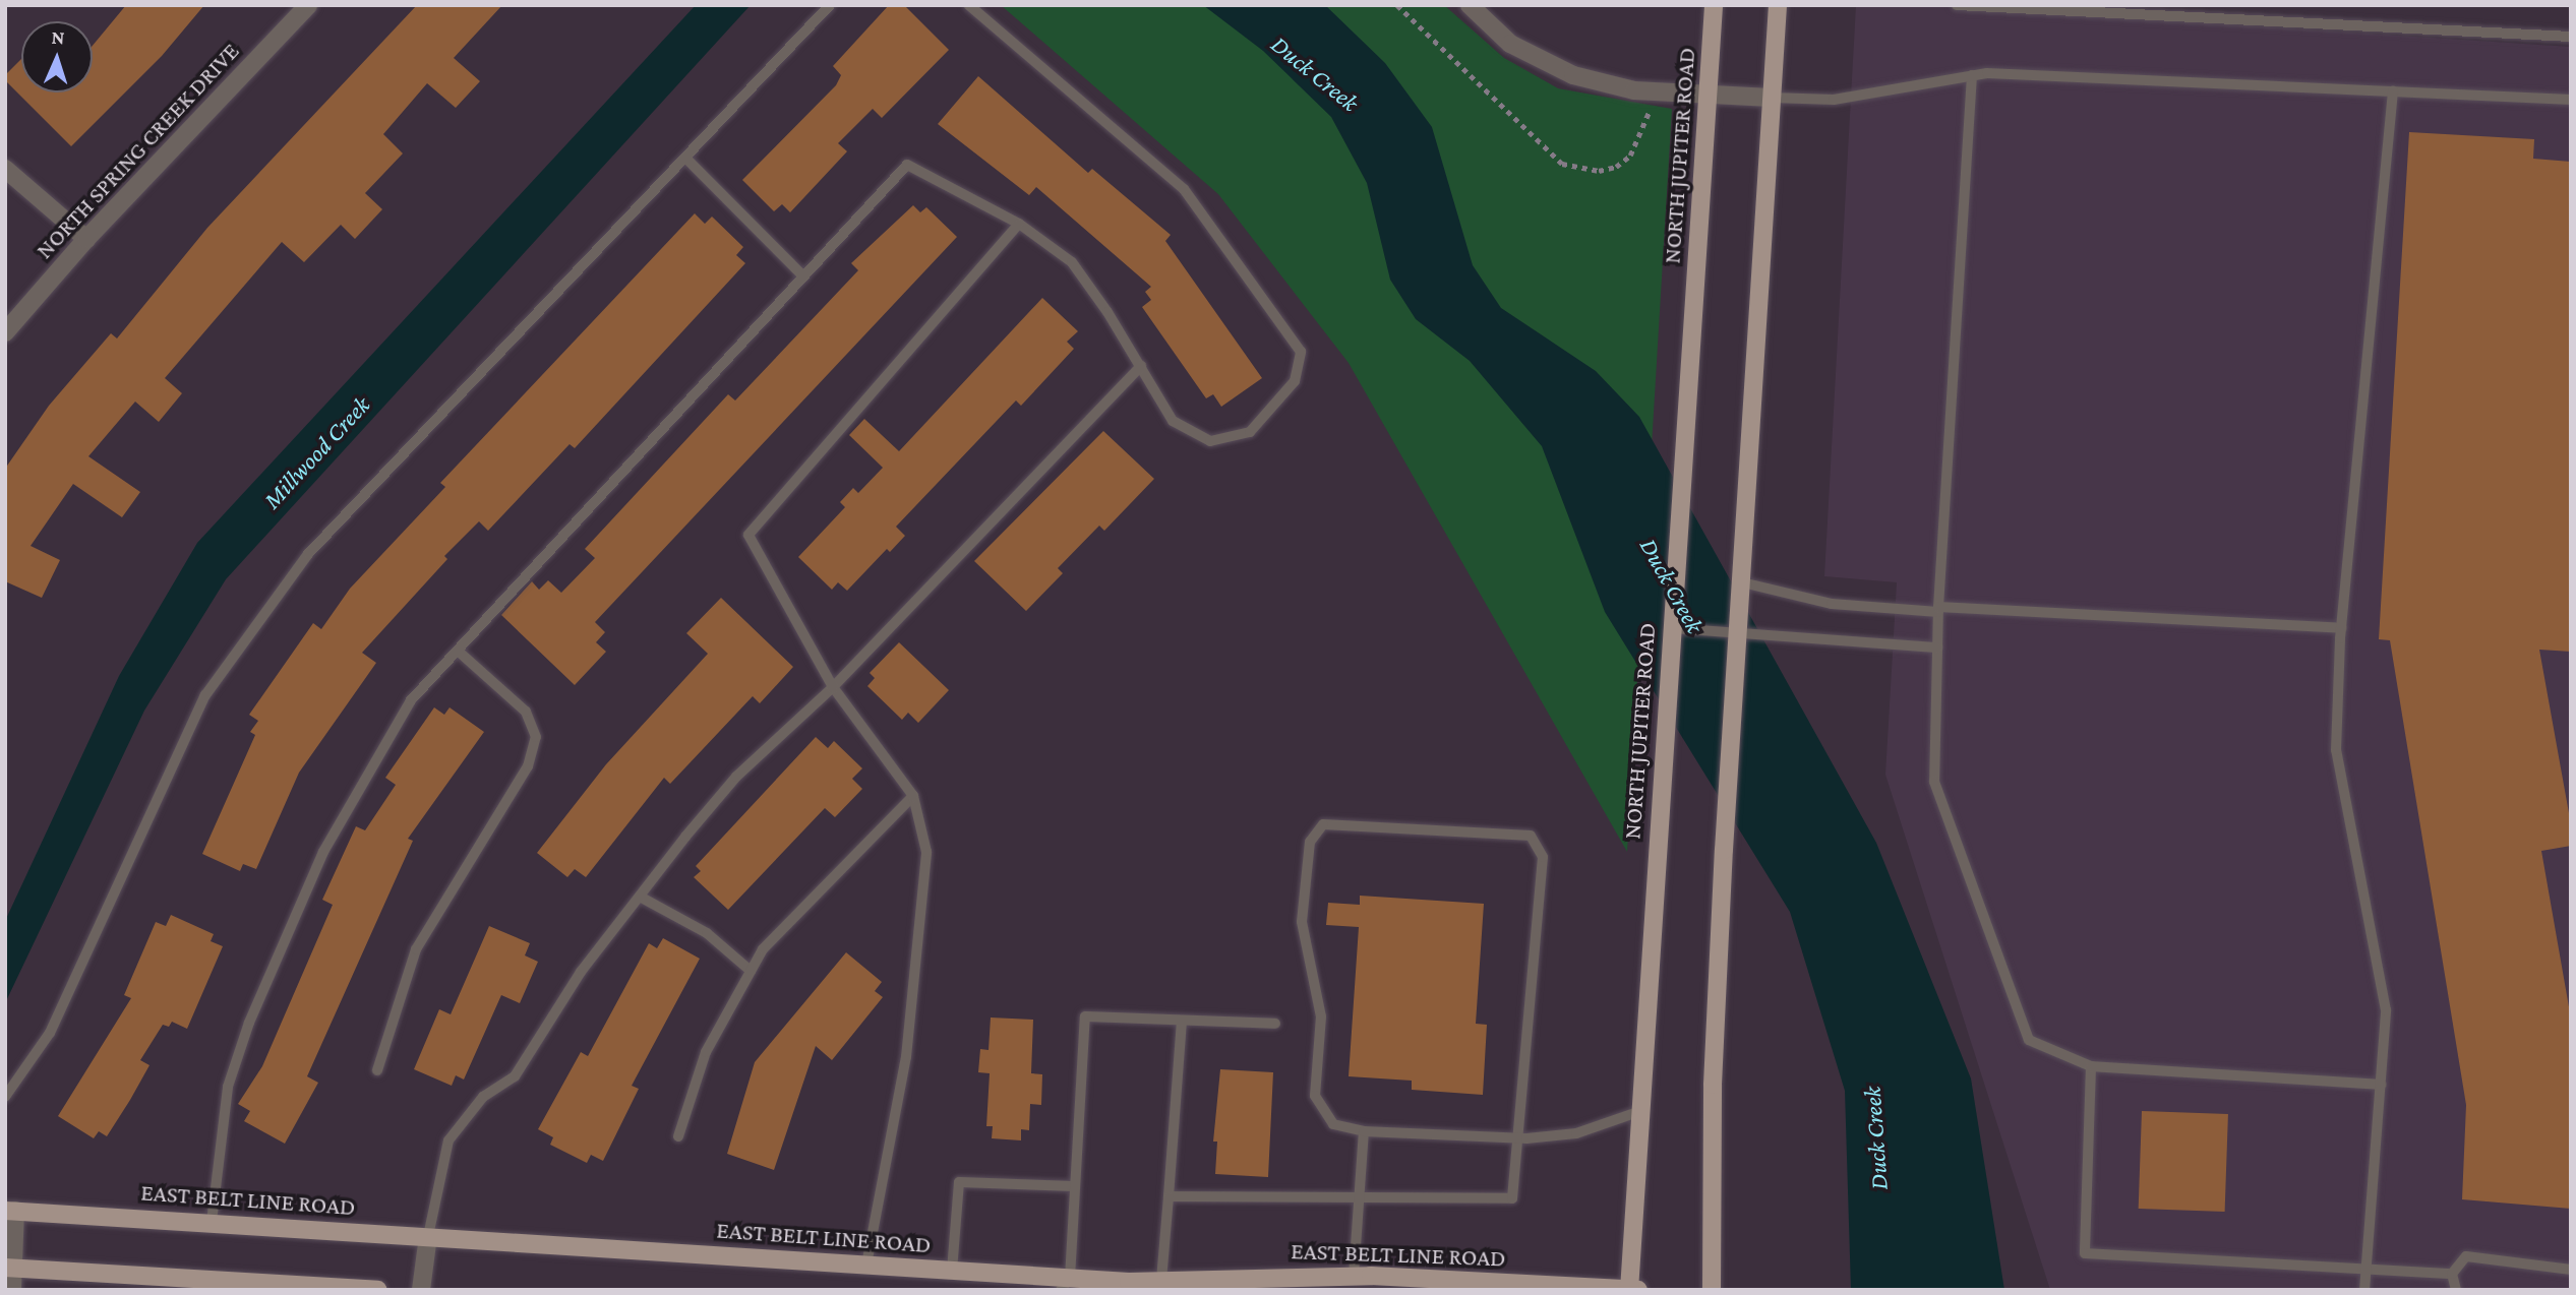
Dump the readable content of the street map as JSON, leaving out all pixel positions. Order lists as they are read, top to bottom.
{
  "streets": {
    "main road": ["NORTH JUPITER ROAD", "EAST BELT LINE ROAD"],
    "street": ["NORTH SPRING CREEK DRIVE"]
  },
  "crossings": [
    ["NORTH JUPITER ROAD", "EAST BELT LINE ROAD"]
  ],
  "water": ["Duck Creek", "Millwood Creek"],
  "north": "top"
}
